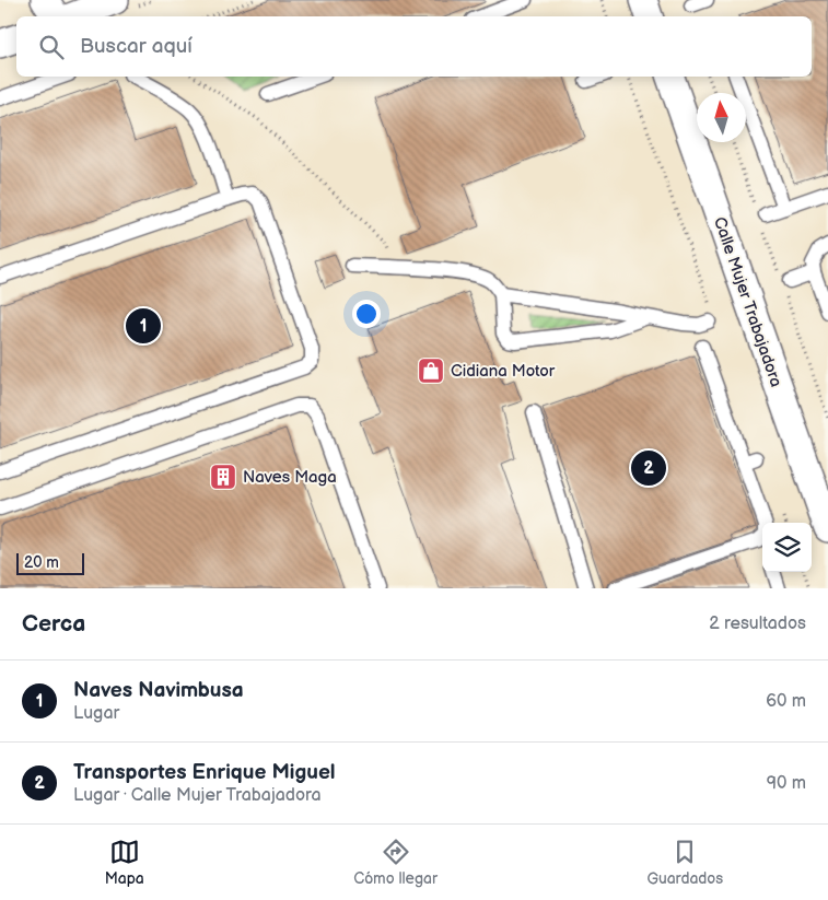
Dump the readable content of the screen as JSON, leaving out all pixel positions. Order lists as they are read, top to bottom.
{
  "streets": {
    "street": ["Calle Mujer Trabajadora"]
  },
  "places": {
    "shop": ["Cidiana Motor"],
    "building": ["Naves Maga"]
  },
  "scale_bar": "20 m",
  "north": "top",
  "page": {
    "search": "Buscar aquí",
    "pins": ["1", "2"],
    "scale": "20 m",
    "heading": ["Cerca", "2 resultados"],
    "list": [
      {
        "mark": "1",
        "name": "Naves Navimbusa",
        "note": "Lugar",
        "value": "60 m"
      },
      {
        "mark": "2",
        "name": "Transportes Enrique Miguel",
        "note": "Lugar · Calle Mujer Trabajadora",
        "value": "90 m"
      }
    ],
    "nav": ["Mapa", "Cómo llegar", "Guardados"]
  }
}
